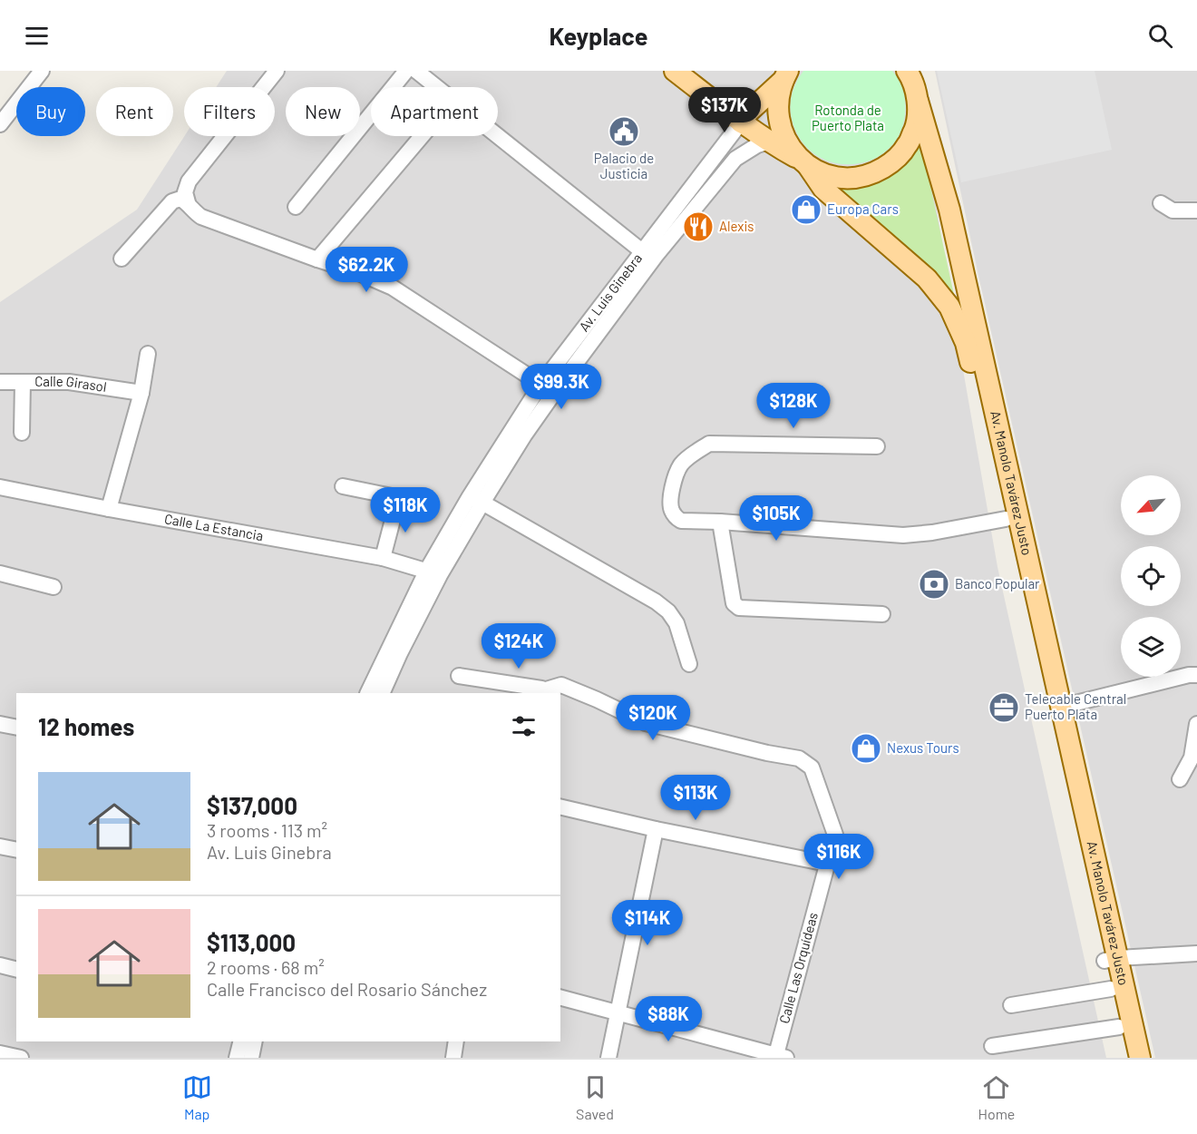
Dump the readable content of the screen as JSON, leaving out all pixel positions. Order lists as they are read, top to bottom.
{
  "streets": {
    "main road": ["Av. Luis Ginebra", "Av. Manolo Tavárez Justo"],
    "street": ["Calle Girasol", "Calle La Estancia", "Calle Las Orquídeas"]
  },
  "crossings": [
    ["Av. Luis Ginebra", "Calle La Estancia"]
  ],
  "parks": ["Rotonda de Puerto Plata"],
  "places": {
    "public building": ["Palacio de Justicia"],
    "shop": ["Europa Cars", "Nexus Tours"],
    "restaurant": ["Alexis"],
    "bank": ["Banco Popular"],
    "office": ["Telecable Central Puerto Plata"]
  },
  "north": "bottom left",
  "page": {
    "header": "Keyplace",
    "price": [
      "$137K",
      "$62.2K",
      "$99.3K",
      "$128K",
      "$118K",
      "$105K",
      "$124K",
      "$120K",
      "$113K",
      "$116K",
      "$114K",
      "$88K"
    ],
    "chip": [
      "Buy",
      "Rent",
      "Filters",
      "New",
      "Apartment"
    ],
    "heading": "12 homes",
    "list": [
      {
        "name": "$137,000",
        "note": "3 rooms · 113 m² · Av. Luis Ginebra"
      },
      {
        "name": "$113,000",
        "note": "2 rooms · 68 m² · Calle Francisco del Rosario Sánchez"
      }
    ],
    "tabs": ["Map", "Saved", "Home"]
  }
}
